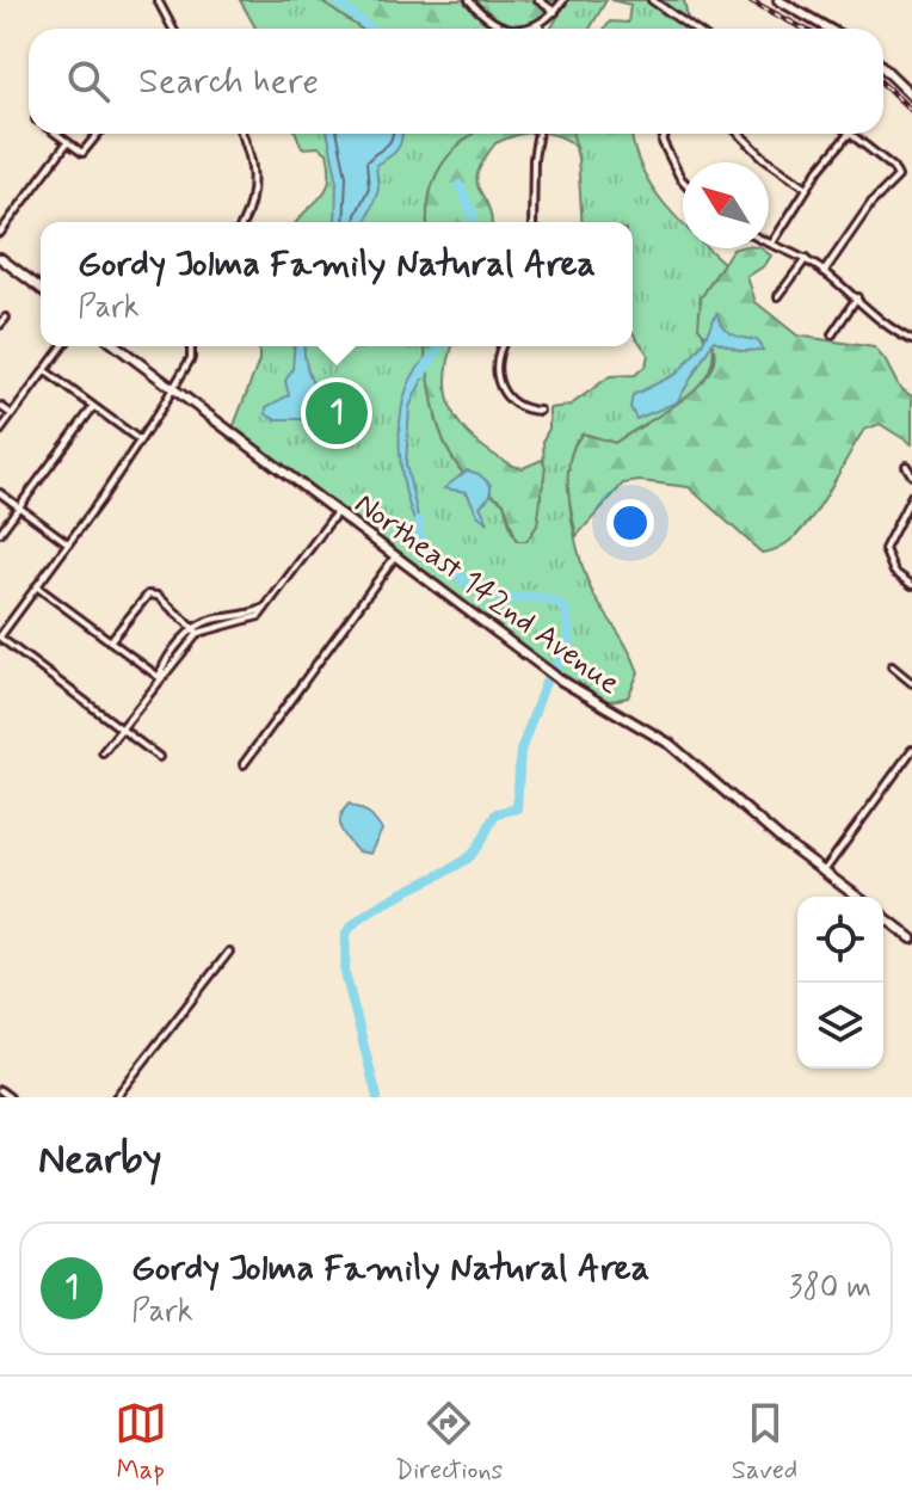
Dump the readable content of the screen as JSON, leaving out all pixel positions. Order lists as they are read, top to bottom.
{
  "streets": {
    "street": ["Northeast 142nd Avenue"]
  },
  "north": "top left",
  "page": {
    "search": "Search here",
    "popup": ["Gordy Jolma Family Natural Area", "Park"],
    "pins": "1",
    "heading": "Nearby",
    "list": [
      {
        "mark": "1",
        "name": "Gordy Jolma Family Natural Area",
        "note": "Park",
        "value": "380 m"
      }
    ],
    "nav": ["Map", "Directions", "Saved"]
  }
}
